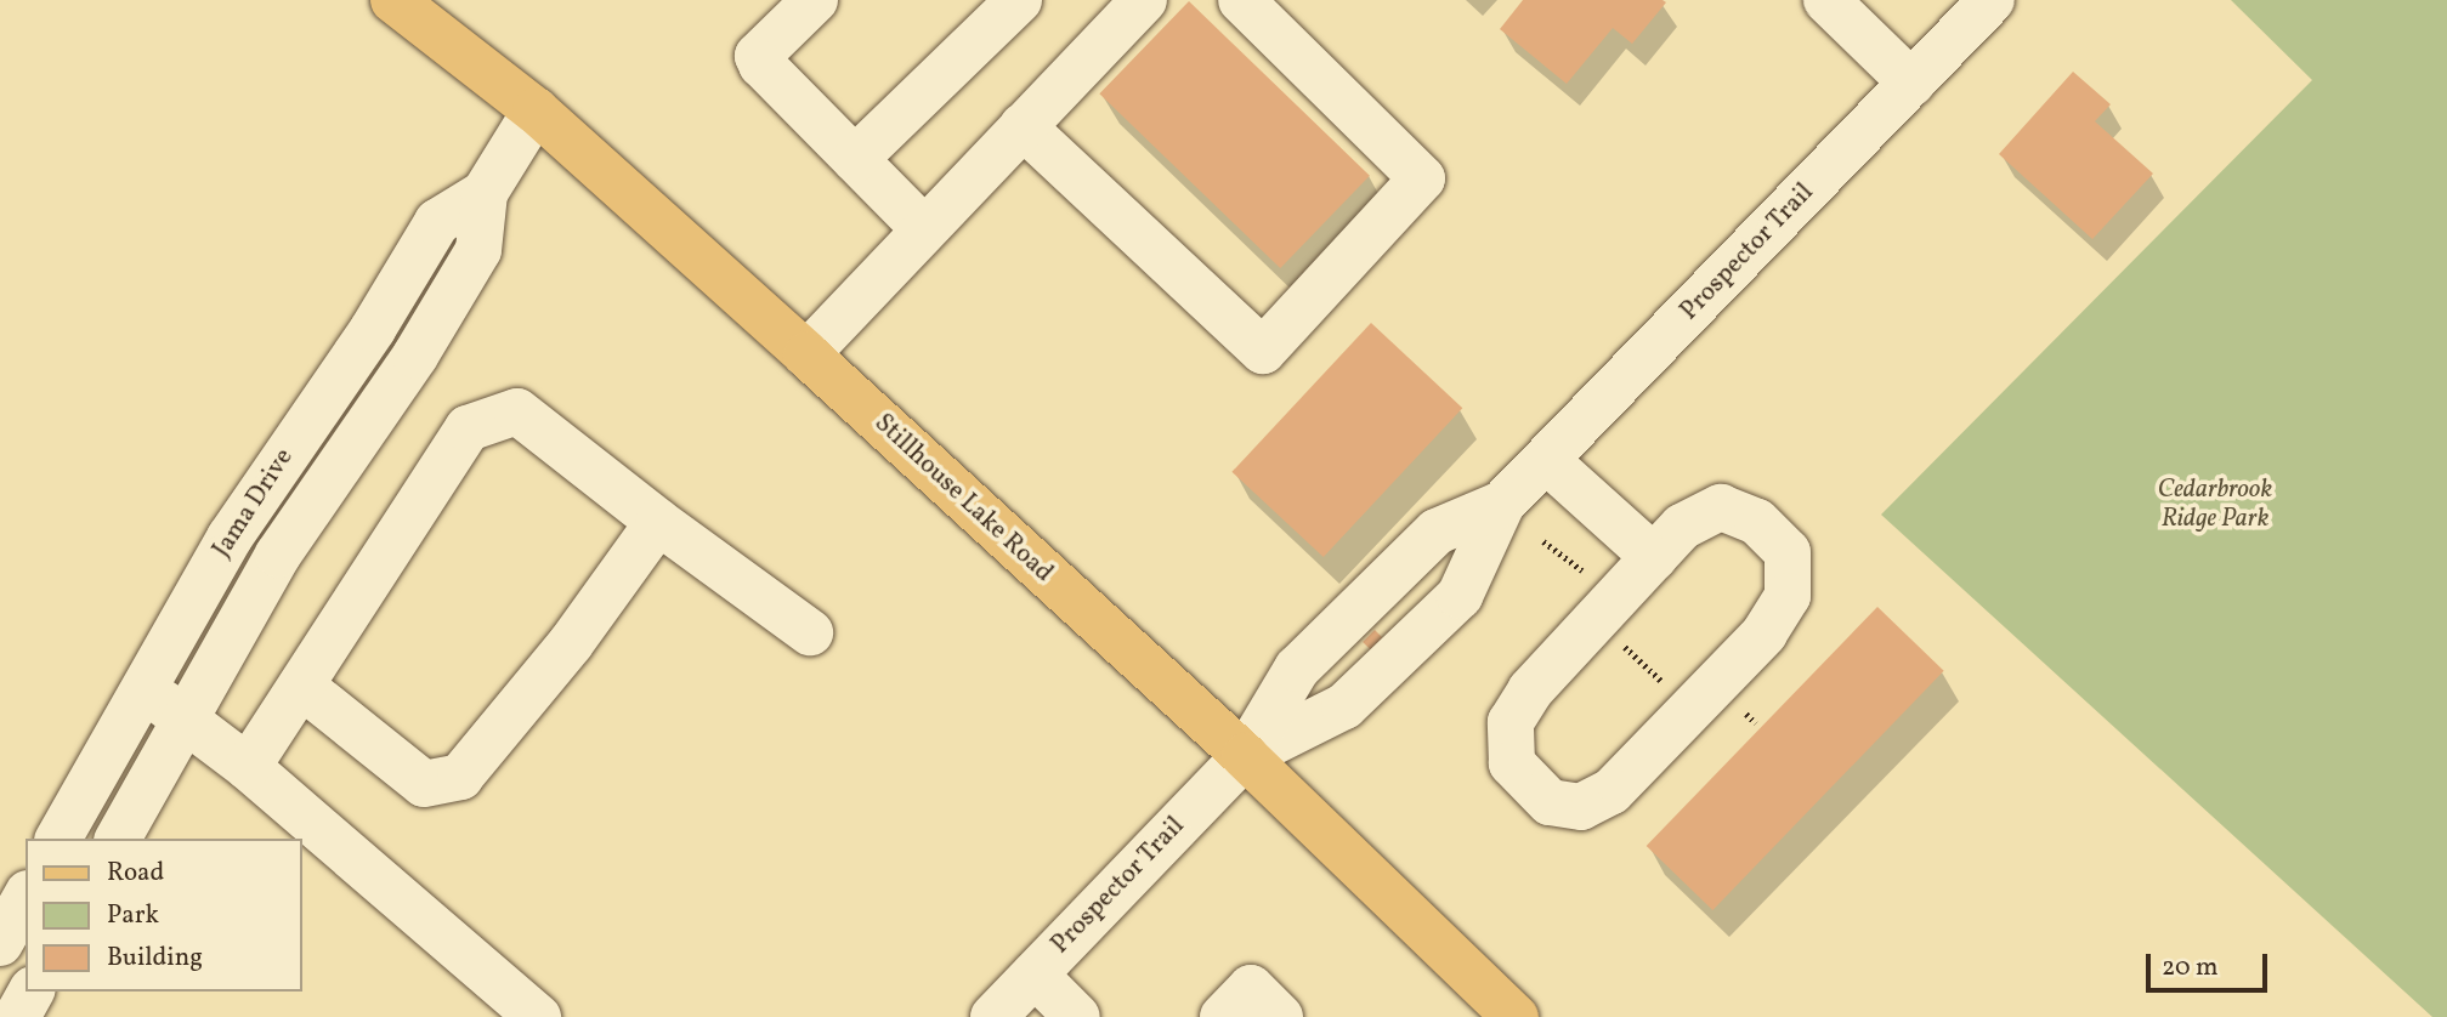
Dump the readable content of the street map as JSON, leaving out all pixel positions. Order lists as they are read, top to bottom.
{
  "streets": {
    "main road": ["Stillhouse Lake Road"],
    "street": ["Prospector Trail", "Jama Drive"]
  },
  "crossings": [
    ["Prospector Trail", "Stillhouse Lake Road"],
    ["Stillhouse Lake Road", "Jama Drive"]
  ],
  "parks": ["Cedarbrook Ridge Park"],
  "legend": ["Road", "Park", "Building"],
  "scale_bar": "20 m"
}
